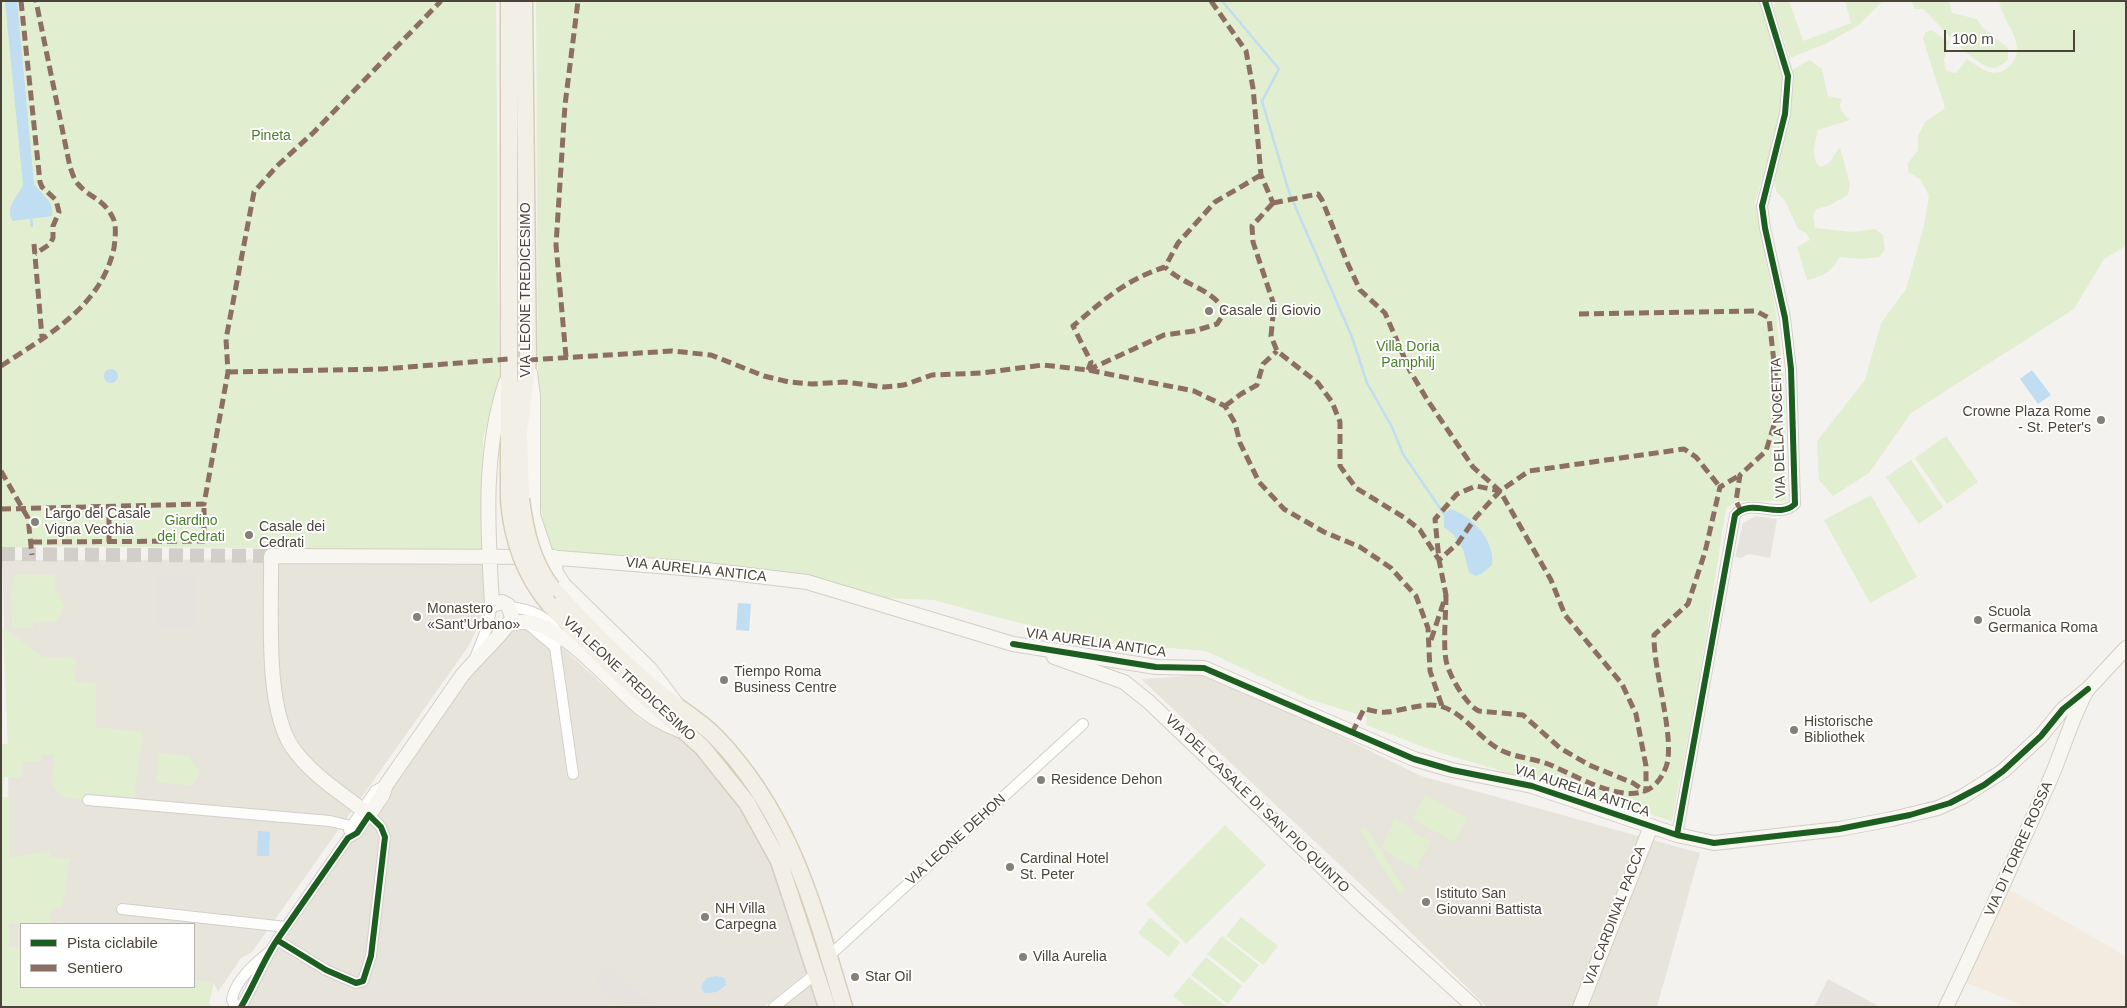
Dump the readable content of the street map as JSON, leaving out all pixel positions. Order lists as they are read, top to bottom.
{
  "streets": {
    "main road": [
      "VIA LEONE TREDICESIMO",
      "VIA AURELIA ANTICA",
      "VIA DEL CASALE DI SAN PIO QUINTO",
      "VIA DI TORRE ROSSA",
      "VIA CARDINAL PACCA"
    ],
    "street": ["VIA DELLA NOCETTA", "VIA LEONE DEHON"]
  },
  "crossings": [
    ["VIA LEONE TREDICESIMO", "VIA LEONE DEHON"],
    ["VIA DELLA NOCETTA", "VIA AURELIA ANTICA"],
    ["VIA AURELIA ANTICA", "VIA DEL CASALE DI SAN PIO QUINTO"],
    ["VIA AURELIA ANTICA", "VIA DI TORRE ROSSA"],
    ["VIA AURELIA ANTICA", "VIA CARDINAL PACCA"]
  ],
  "parks": ["Pineta", "Villa Doria Pamphilj", "Giardino dei Cedrati"],
  "places": [
    "Casale di Giovio",
    "Crowne Plaza Rome - St. Peter's",
    "Largo del Casale Vigna Vecchia",
    "Casale dei Cedrati",
    "Monastero «Sant’Urbano»",
    "Scuola Germanica Roma",
    "Tiempo Roma Business Centre",
    "Historische Bibliothek",
    "Residence Dehon",
    "Cardinal Hotel St. Peter",
    "Istituto San Giovanni Battista",
    "NH Villa Carpegna",
    "Villa Aurelia",
    "Star Oil"
  ],
  "legend": ["Pista ciclabile", "Sentiero"],
  "scale_bar": "100 m"
}
